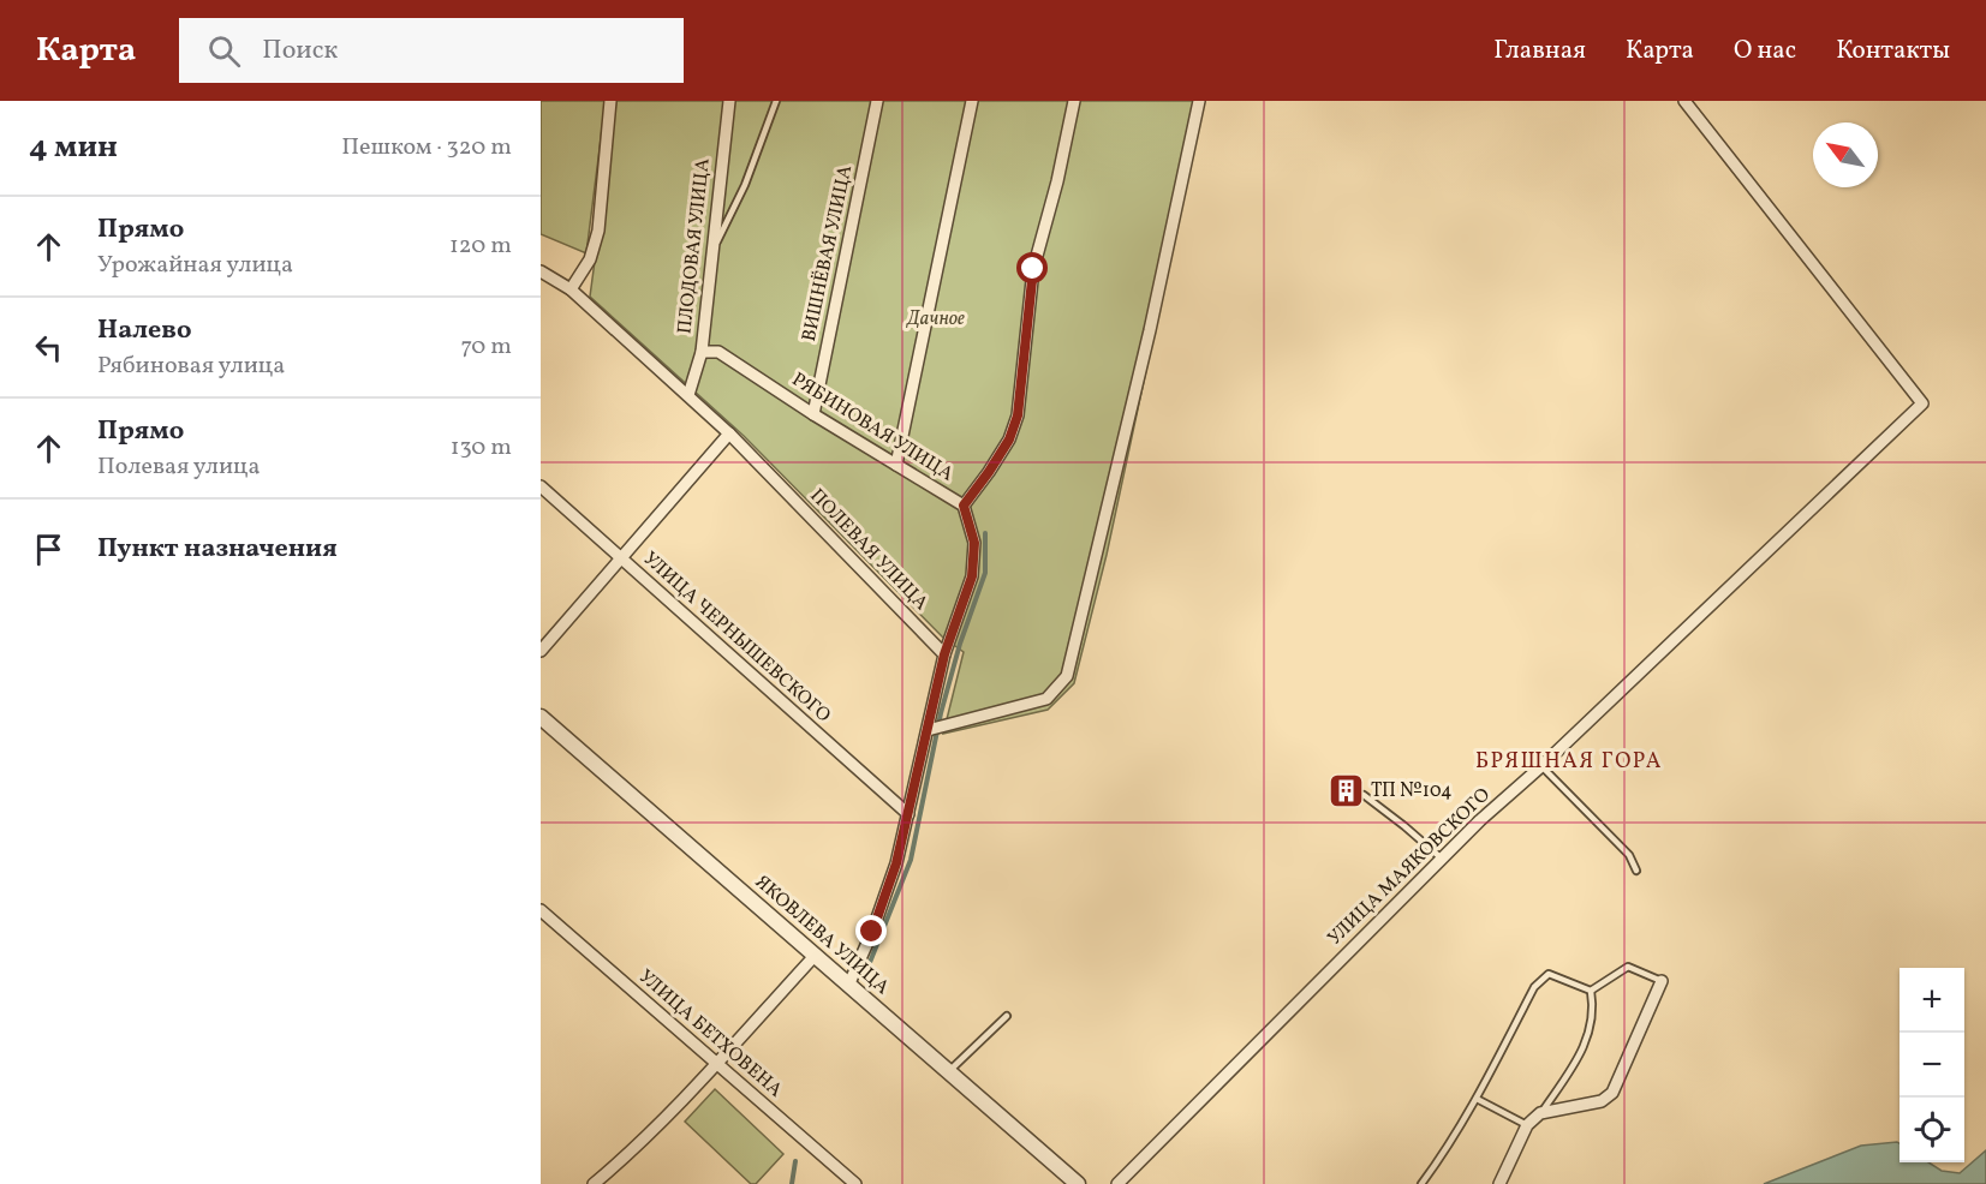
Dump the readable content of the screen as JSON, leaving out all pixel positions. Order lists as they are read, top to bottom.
{
  "streets": {
    "street": [
      "ПЛОДОВАЯ УЛИЦА",
      "ВИШНЁВАЯ УЛИЦА",
      "РЯБИНОВАЯ УЛИЦА",
      "ПОЛЕВАЯ УЛИЦА",
      "УЛИЦА ЧЕРНЫШЕВСКОГО",
      "УЛИЦА МАЯКОВСКОГО",
      "ЯКОВЛЕВА УЛИЦА",
      "УЛИЦА БЕТХОВЕНА"
    ]
  },
  "crossings": [
    ["ПЛОДОВАЯ УЛИЦА", "РЯБИНОВАЯ УЛИЦА"],
    ["ПЛОДОВАЯ УЛИЦА", "ПОЛЕВАЯ УЛИЦА"],
    ["ВИШНЁВАЯ УЛИЦА", "РЯБИНОВАЯ УЛИЦА"],
    ["РЯБИНОВАЯ УЛИЦА", "ПОЛЕВАЯ УЛИЦА"]
  ],
  "districts": ["БРЯШНАЯ ГОРА"],
  "parks": ["Дачное"],
  "places": {
    "building": ["ТП №104"]
  },
  "north": "top left",
  "page": {
    "header": "Карта",
    "search": "Поиск",
    "nav": [
      "Главная",
      "Карта",
      "О нас",
      "Контакты"
    ],
    "heading": ["4 мин", "Пешком · 320 m"],
    "list": [
      ["Прямо", "Урожайная улица", "120 m"],
      ["Налево", "Рябиновая улица", "70 m"],
      ["Прямо", "Полевая улица", "130 m"],
      "Пункт назначения"
    ],
    "map_buttons": ["+", "−"]
  }
}
